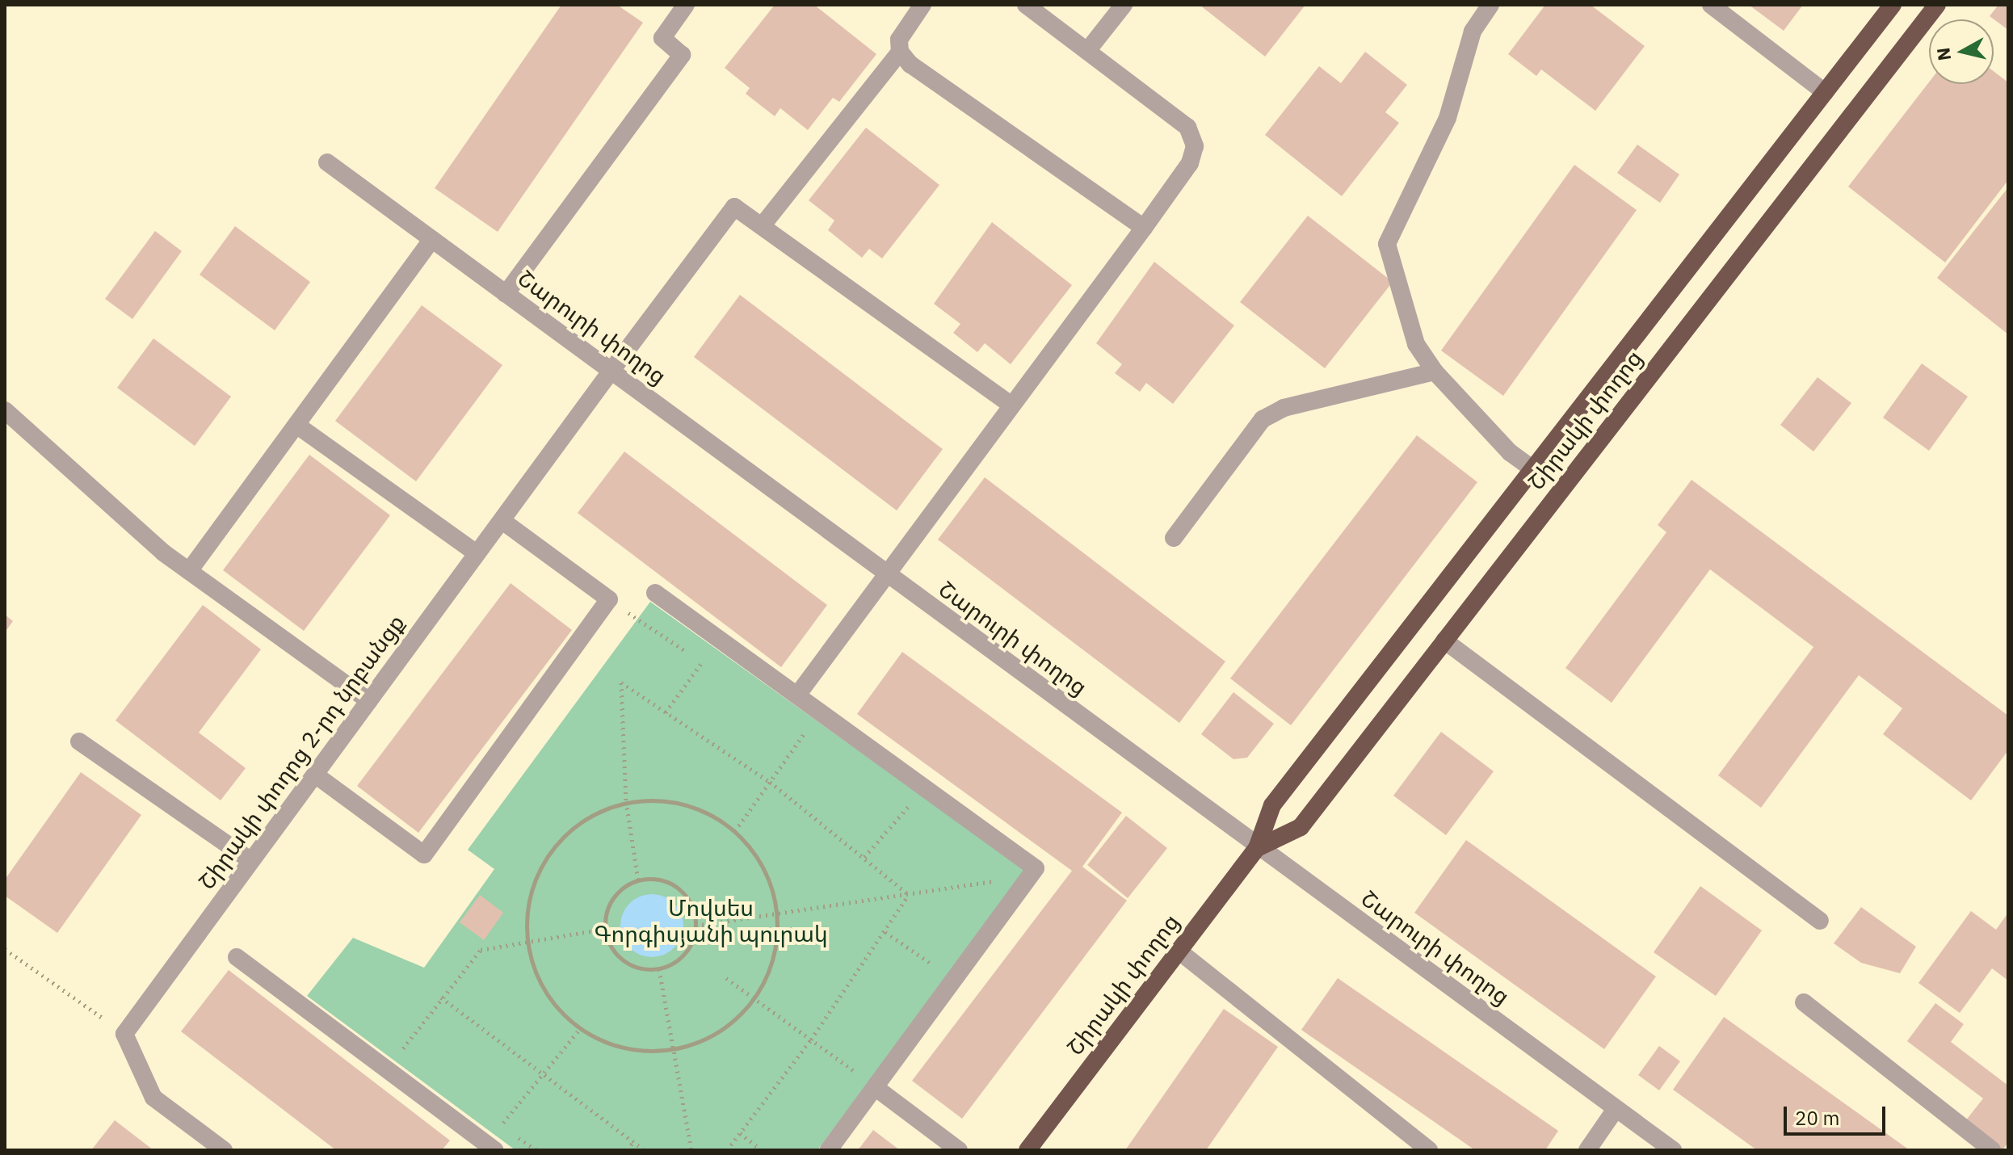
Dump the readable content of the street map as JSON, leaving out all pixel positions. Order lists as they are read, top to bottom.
{
  "streets": {
    "highway": ["Շիրակի փողոց"],
    "street": ["Շարուրի փողոց", "Շիրակի փողոց 2-րդ նրբանցք"]
  },
  "crossings": [
    ["Շարուրի փողոց", "Շիրակի փողոց"],
    ["Շարուրի փողոց", "Շիրակի փողոց 2-րդ նրբանցք"]
  ],
  "parks": ["Մովսես Գորգիսյանի պուրակ"],
  "scale_bar": "20 m",
  "north": "left"
}
